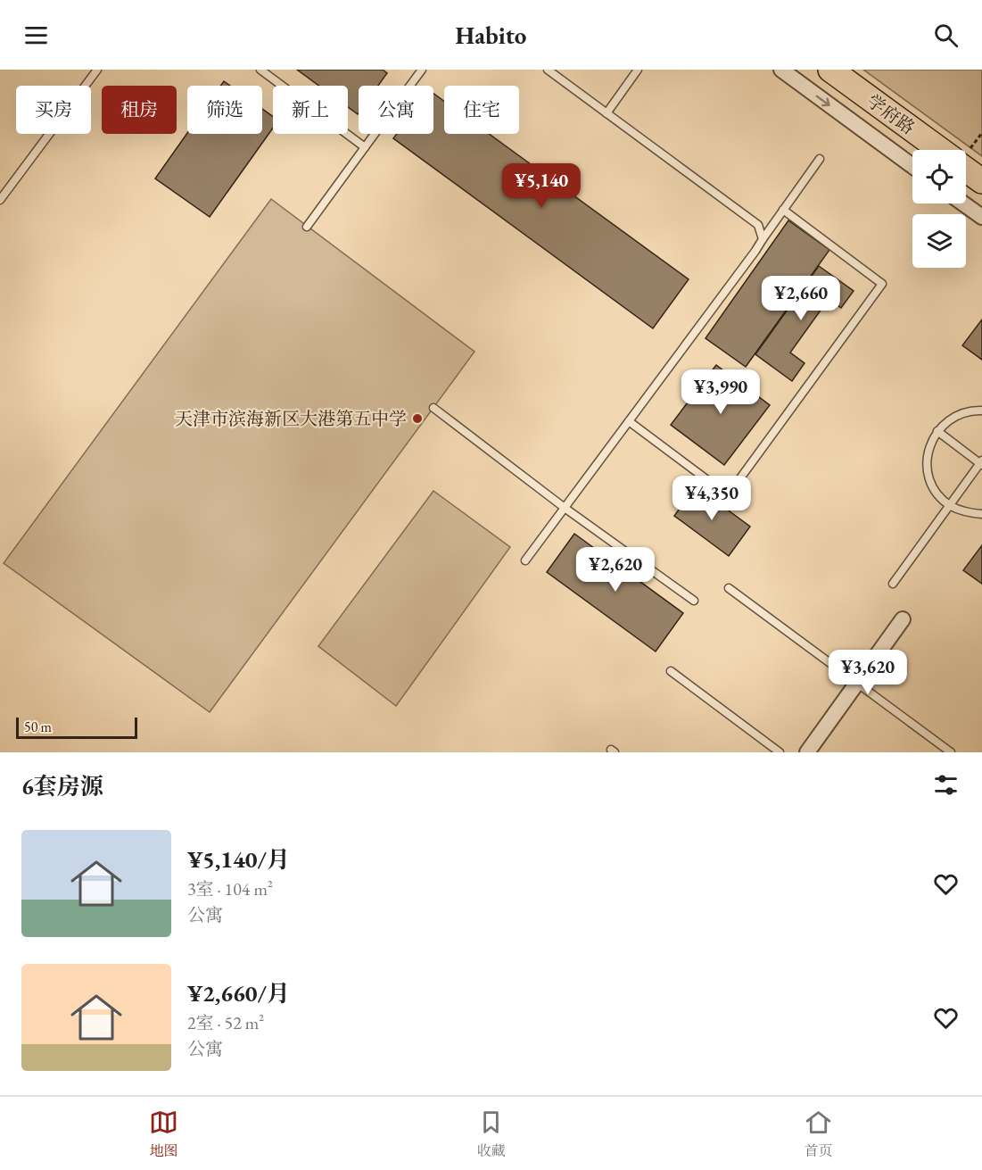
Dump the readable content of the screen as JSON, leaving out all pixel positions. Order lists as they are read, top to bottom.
{
  "streets": {
    "highway": ["学府路"]
  },
  "places": ["天津市滨海新区大港第五中学"],
  "scale_bar": "50 m",
  "page": {
    "header": "Habito",
    "chip": [
      "买房",
      "租房",
      "筛选",
      "新上",
      "公寓",
      "住宅"
    ],
    "price": [
      "¥5,140",
      "¥2,660",
      "¥3,990",
      "¥4,350",
      "¥2,620",
      "¥3,620"
    ],
    "scale": "50 m",
    "heading": "6套房源",
    "list": [
      {
        "name": "¥5,140/月",
        "note": "3室 · 104 m² · 公寓"
      },
      {
        "name": "¥2,660/月",
        "note": "2室 · 52 m² · 公寓"
      }
    ],
    "tabs": ["地图", "收藏", "首页"]
  }
}
